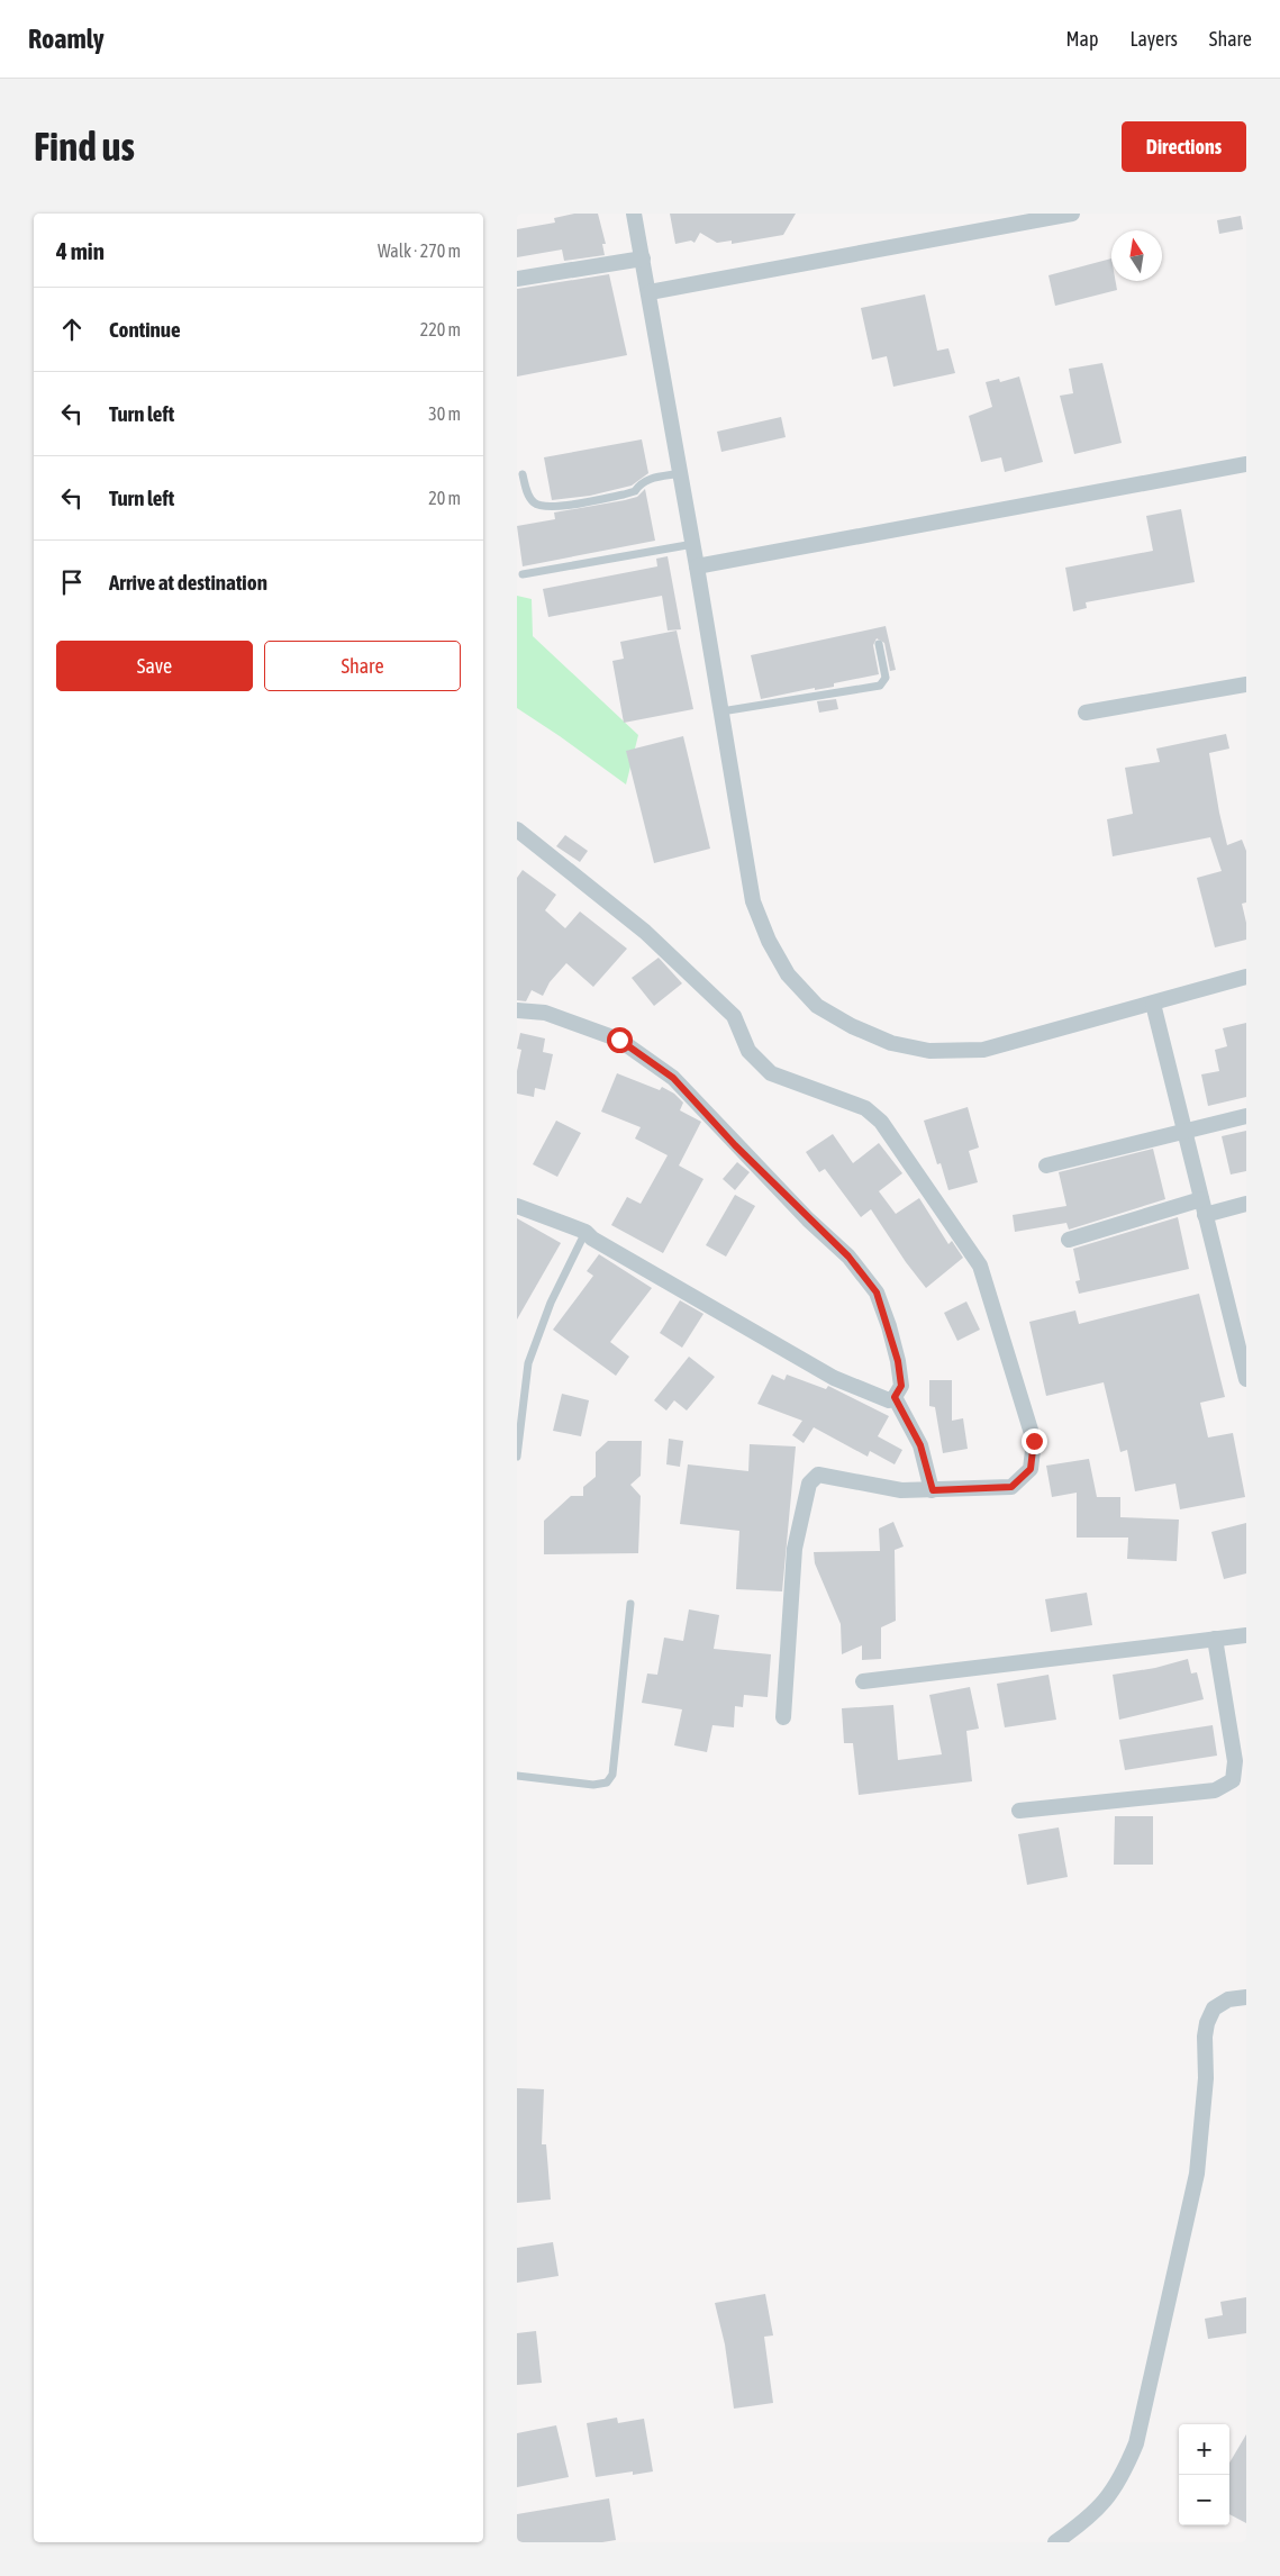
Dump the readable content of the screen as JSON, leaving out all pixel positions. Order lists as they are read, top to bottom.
{
  "north": "top",
  "page": {
    "header": "Roamly",
    "nav": ["Map", "Layers", "Share"],
    "buttons": [
      "Directions",
      ["Save", "Share"]
    ],
    "title": "Find us",
    "heading": ["4 min", "Walk · 270 m"],
    "list": [
      ["Continue", "220 m"],
      ["Turn left", "30 m"],
      ["Turn left", "20 m"],
      "Arrive at destination"
    ],
    "map_buttons": ["+", "−"]
  }
}
